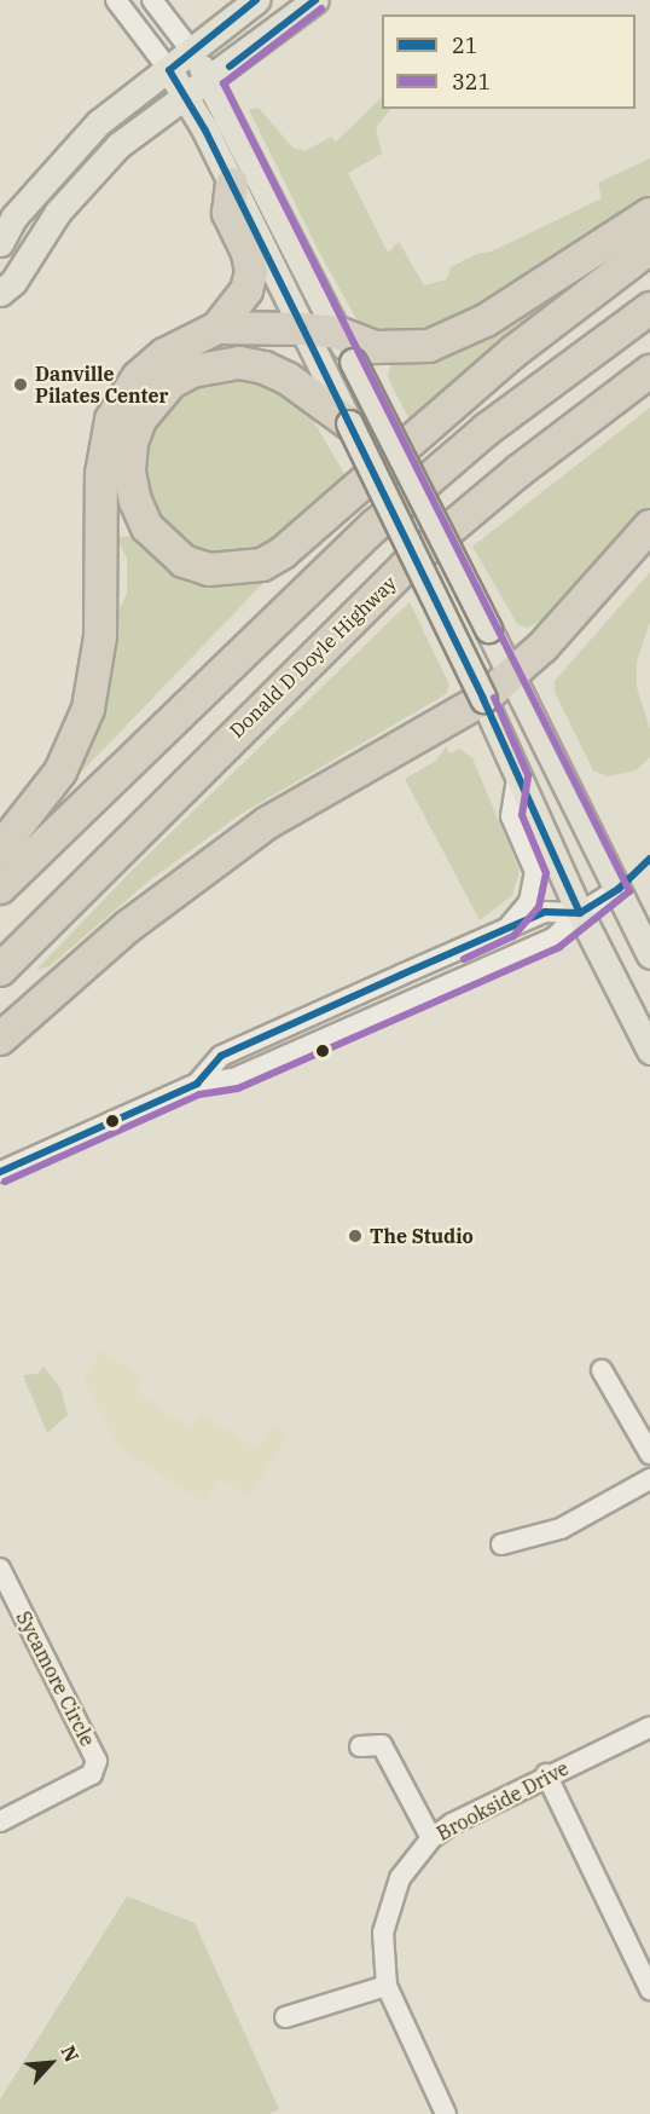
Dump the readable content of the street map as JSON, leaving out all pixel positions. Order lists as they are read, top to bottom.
{
  "streets": {
    "highway": ["Donald D Doyle Highway"],
    "street": ["Sycamore Circle", "Brookside Drive"]
  },
  "places": ["Danville Pilates Center", "The Studio"],
  "lines": ["transit line 21", "transit line 321"],
  "legend": ["21", "321"],
  "north": "top right"
}
